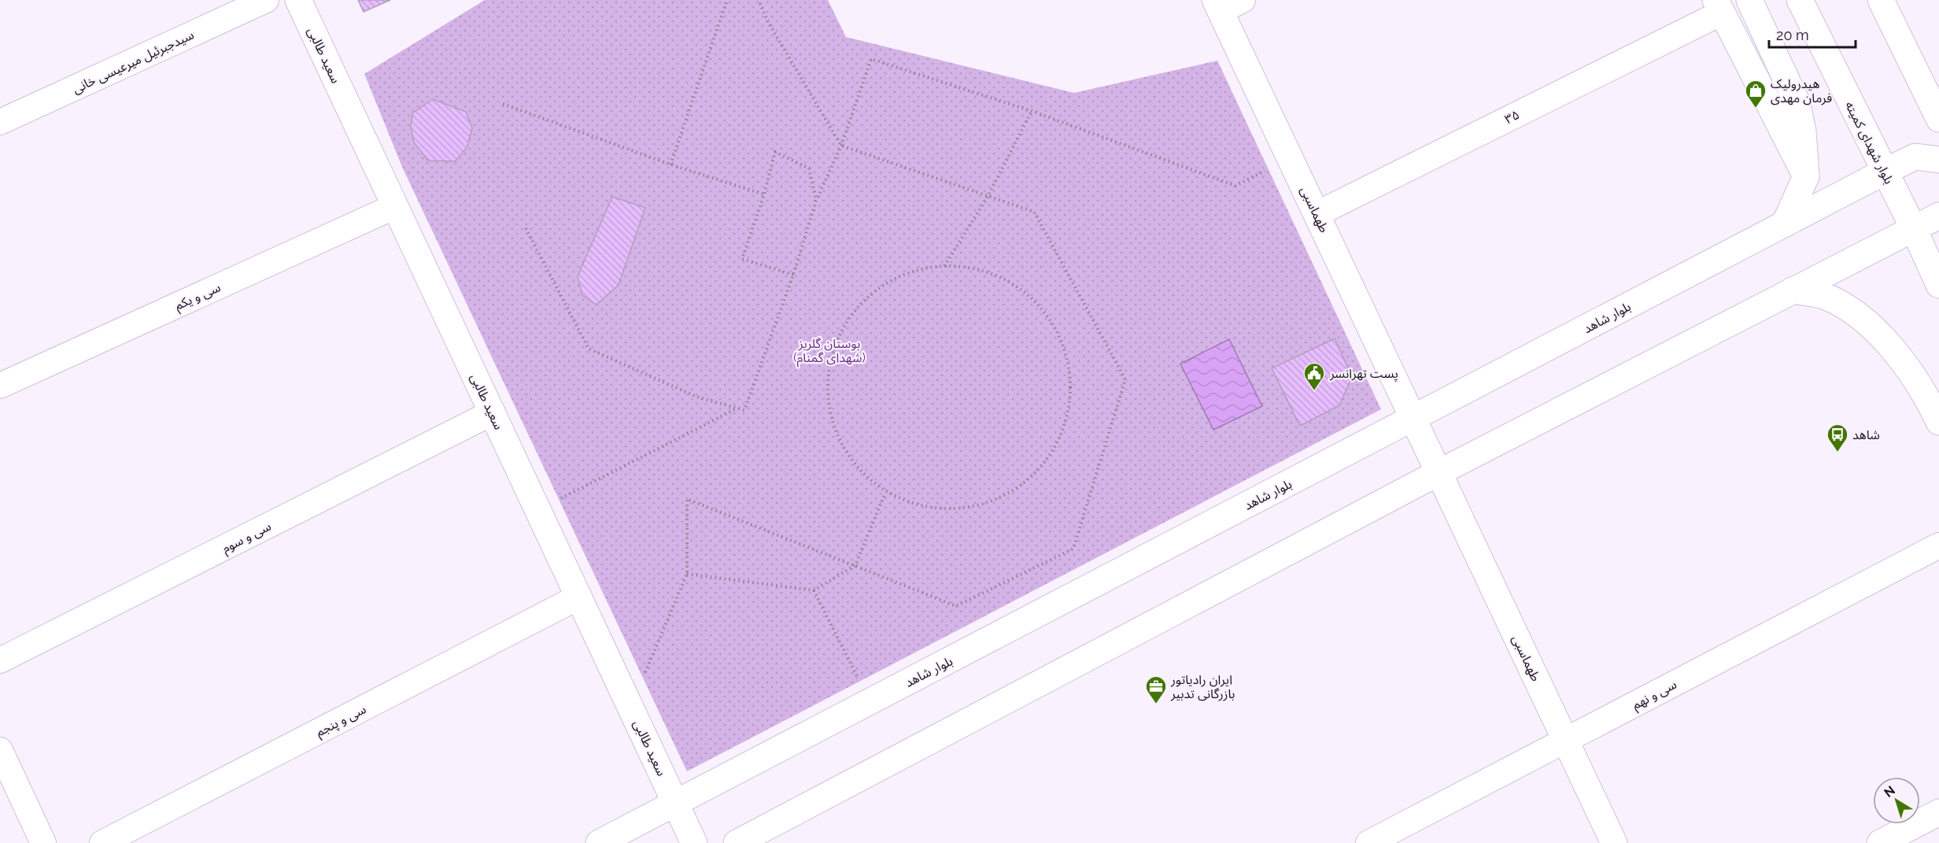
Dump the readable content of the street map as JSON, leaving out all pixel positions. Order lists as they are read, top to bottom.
{
  "streets": {
    "main road": [
      "سعید طالبی",
      "بلوار شهدای کمیته",
      "طهماسبی",
      "بلوار شاهد"
    ],
    "street": [
      "سیدجبرئیل میرعیسی خانی",
      "۳۵",
      "سی و یکم",
      "سی و سوم",
      "سی و نهم",
      "سی و پنجم"
    ]
  },
  "crossings": [
    ["سعید طالبی", "سی و یکم"],
    ["سعید طالبی", "بلوار شاهد"],
    ["سعید طالبی", "سی و سوم"],
    ["سعید طالبی", "سی و پنجم"],
    ["۳۵", "طهماسبی"],
    ["بلوار شهدای کمیته", "بلوار شاهد"],
    ["طهماسبی", "بلوار شاهد"],
    ["طهماسبی", "سی و نهم"]
  ],
  "parks": ["بوستان گلریز (شهدای گمنام)"],
  "places": {
    "shop": ["هیدرولیک فرمان مهدی"],
    "public building": ["پست تهرانسر"],
    "bus stop": ["شاهد"],
    "office": ["ایران رادیاتور بازرگانی تدبیر"]
  },
  "scale_bar": "20 m",
  "north": "top left"
}
